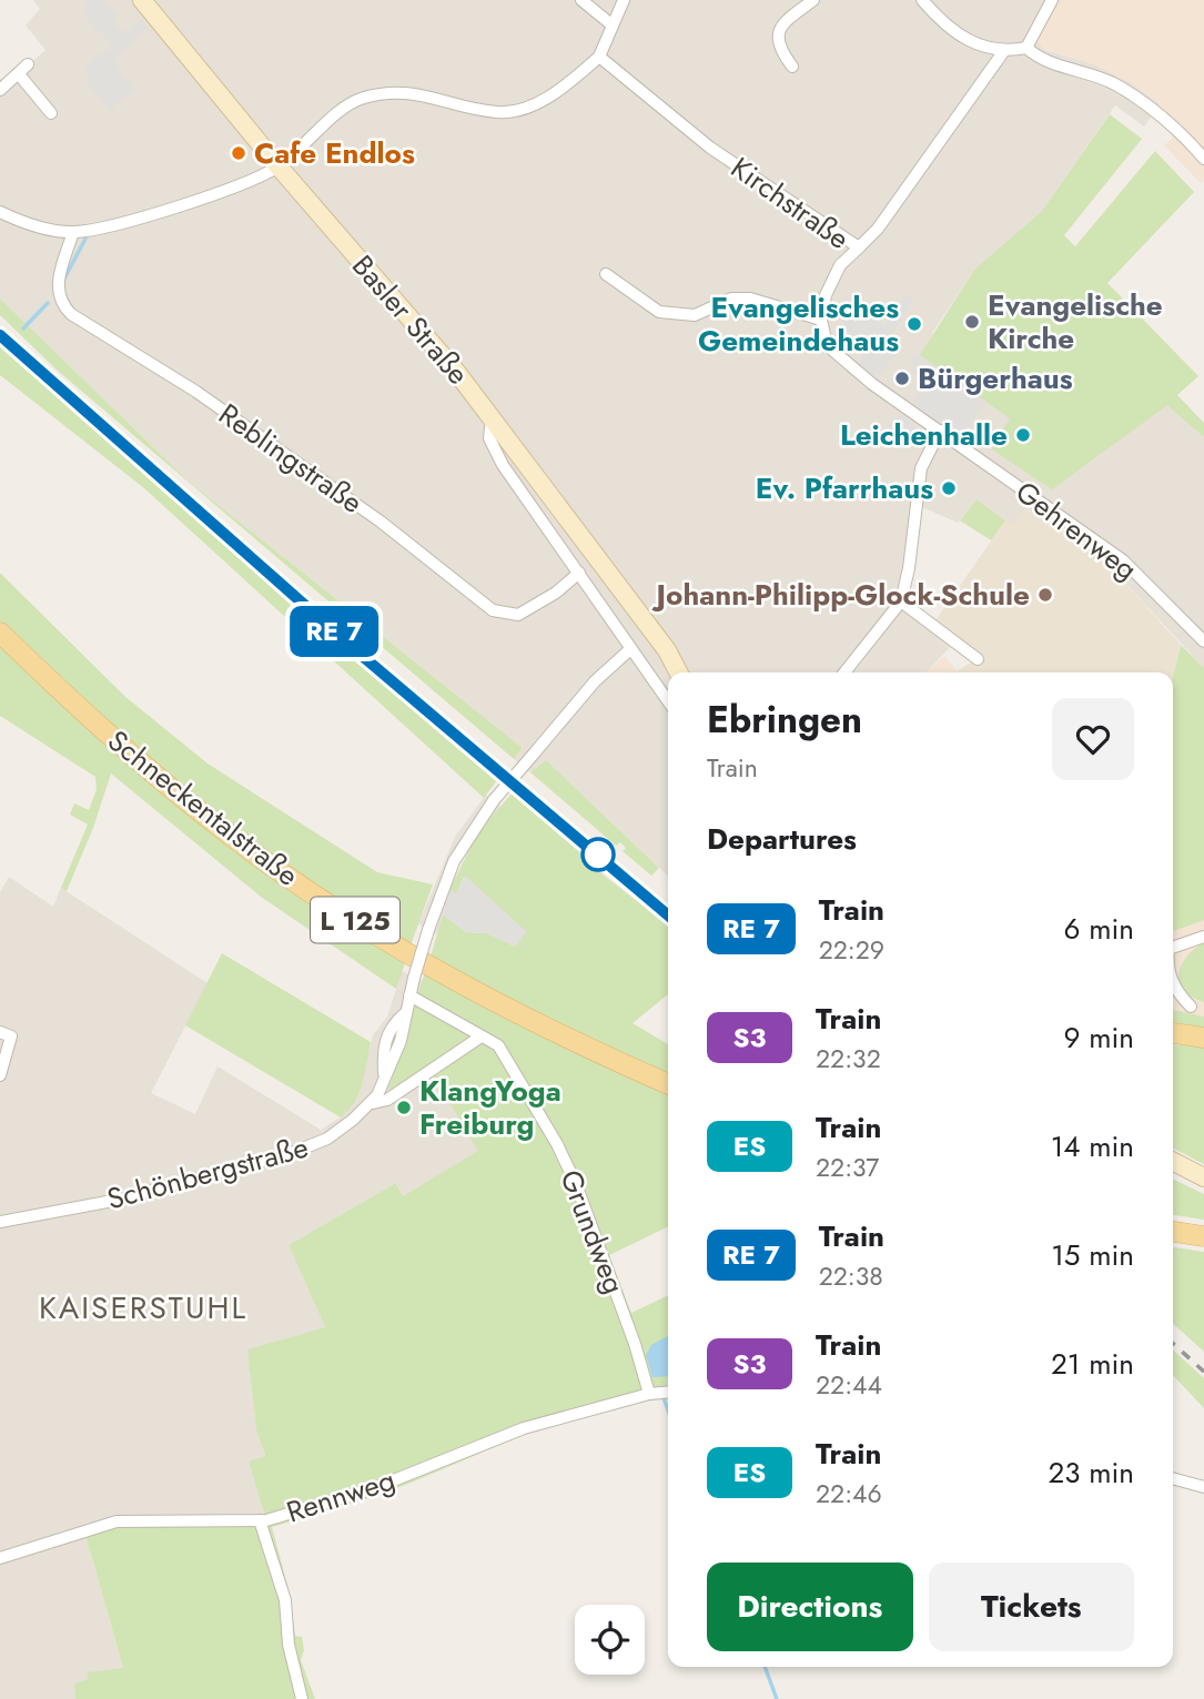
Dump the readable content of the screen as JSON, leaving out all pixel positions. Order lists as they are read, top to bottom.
{
  "streets": {
    "main road": ["Basler Straße", "Schneckentalstraße", "L 125"],
    "street": [
      "Kirchstraße",
      "Reblingstraße",
      "Gehrenweg",
      "Schönbergstraße",
      "Grundweg",
      "Rennweg"
    ]
  },
  "crossings": [
    ["Schönbergstraße", "Grundweg"],
    ["Grundweg", "Rennweg"]
  ],
  "districts": ["KAISERSTUHL"],
  "places": [
    "Cafe Endlos",
    "Evangelische Kirche",
    "Evangelisches Gemeindehaus",
    "Bürgerhaus",
    "Leichenhalle",
    "Ev. Pfarrhaus",
    "Johann-Philipp-Glock-Schule",
    "KlangYoga Freiburg"
  ],
  "page": {
    "on_map": "RE 7",
    "heading": [
      ["Ebringen", "Train"],
      "Departures"
    ],
    "list": [
      {
        "mark": "RE 7",
        "name": "Train",
        "note": "22:29",
        "value": "6 min"
      },
      {
        "mark": "S3",
        "name": "Train",
        "note": "22:32",
        "value": "9 min"
      },
      {
        "mark": "ES",
        "name": "Train",
        "note": "22:37",
        "value": "14 min"
      },
      {
        "mark": "RE 7",
        "name": "Train",
        "note": "22:38",
        "value": "15 min"
      },
      {
        "mark": "S3",
        "name": "Train",
        "note": "22:44",
        "value": "21 min"
      },
      {
        "mark": "ES",
        "name": "Train",
        "note": "22:46",
        "value": "23 min"
      }
    ],
    "buttons": ["Directions", "Tickets"]
  }
}
